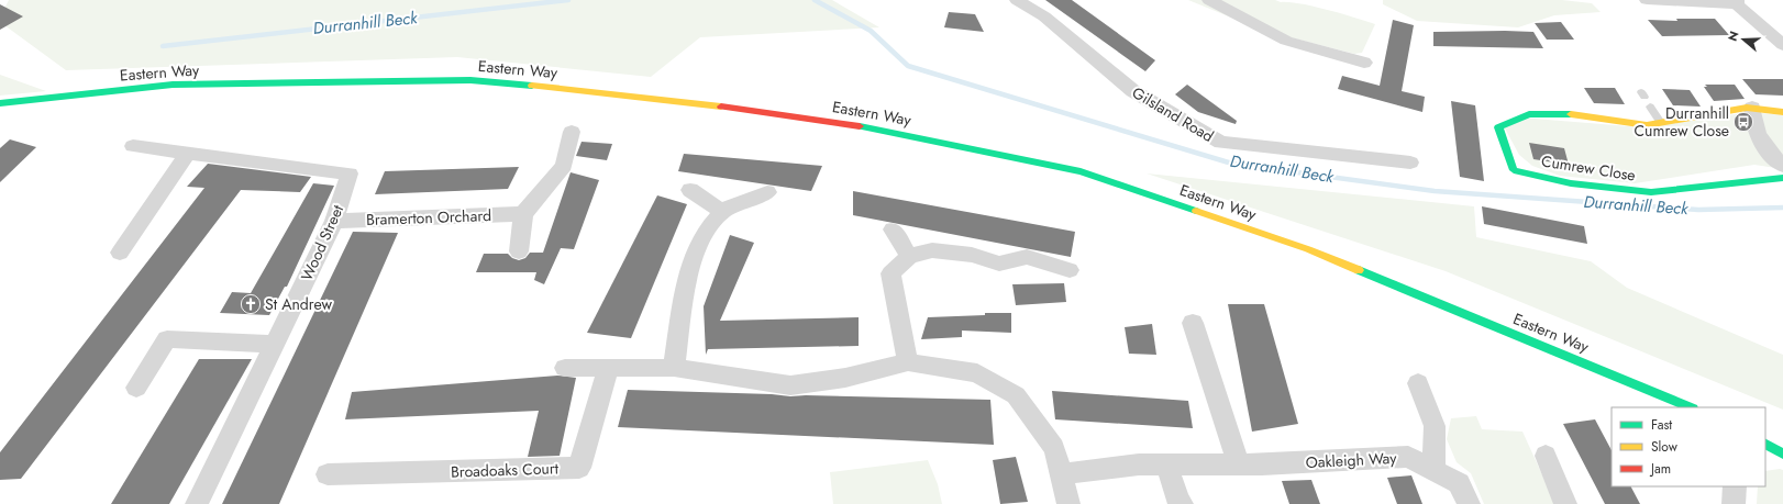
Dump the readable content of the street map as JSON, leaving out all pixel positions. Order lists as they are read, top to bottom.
{
  "streets": {
    "street": [
      "Eastern Way",
      "Gilsland Road",
      "Cumrew Close",
      "Bramerton Orchard",
      "Wood Street",
      "Oakleigh Way",
      "Broadoaks Court"
    ]
  },
  "crossings": [
    ["Bramerton Orchard", "Wood Street"]
  ],
  "water": ["Durranhill Beck"],
  "places": {
    "bus stop": ["Durranhill Cumrew Close"],
    "church": ["St Andrew"]
  },
  "legend": ["Fast", "Slow", "Jam"],
  "north": "left"
}
